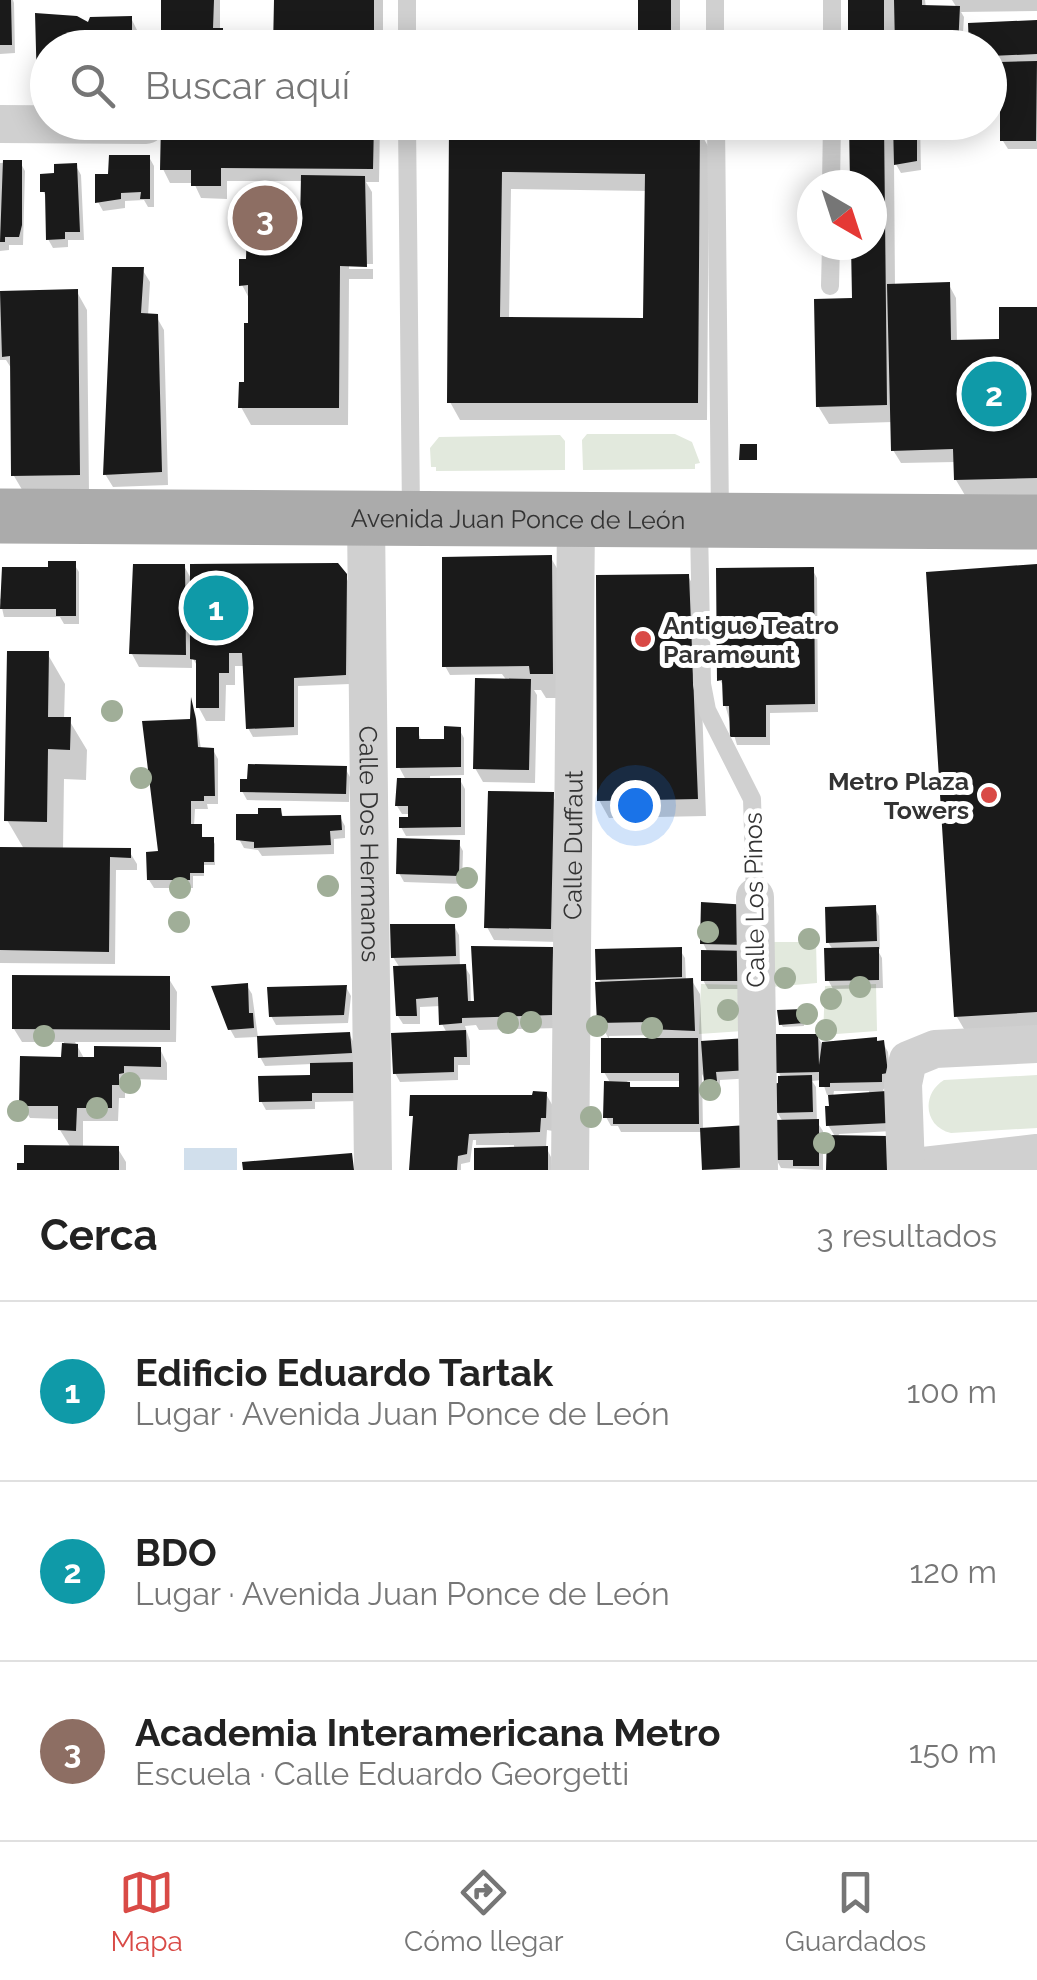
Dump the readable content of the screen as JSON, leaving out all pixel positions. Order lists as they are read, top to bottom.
{
  "streets": {
    "main road": ["Avenida Juan Ponce de León"],
    "street": ["Calle Dos Hermanos", "Calle Duffaut", "Calle Los Pinos"]
  },
  "crossings": [
    ["Avenida Juan Ponce de León", "Calle Dos Hermanos"],
    ["Avenida Juan Ponce de León", "Calle Duffaut"],
    ["Avenida Juan Ponce de León", "Calle Los Pinos"]
  ],
  "places": ["Antiguo Teatro Paramount", "Metro Plaza Towers"],
  "north": "bottom right",
  "page": {
    "search": "Buscar aquí",
    "pins": ["3", "2", "1"],
    "heading": ["Cerca", "3 resultados"],
    "list": [
      {
        "mark": "1",
        "name": "Edificio Eduardo Tartak",
        "note": "Lugar · Avenida Juan Ponce de León",
        "value": "100 m"
      },
      {
        "mark": "2",
        "name": "BDO",
        "note": "Lugar · Avenida Juan Ponce de León",
        "value": "120 m"
      },
      {
        "mark": "3",
        "name": "Academia Interamericana Metro",
        "note": "Escuela · Calle Eduardo Georgetti",
        "value": "150 m"
      }
    ],
    "nav": ["Mapa", "Cómo llegar", "Guardados"]
  }
}
